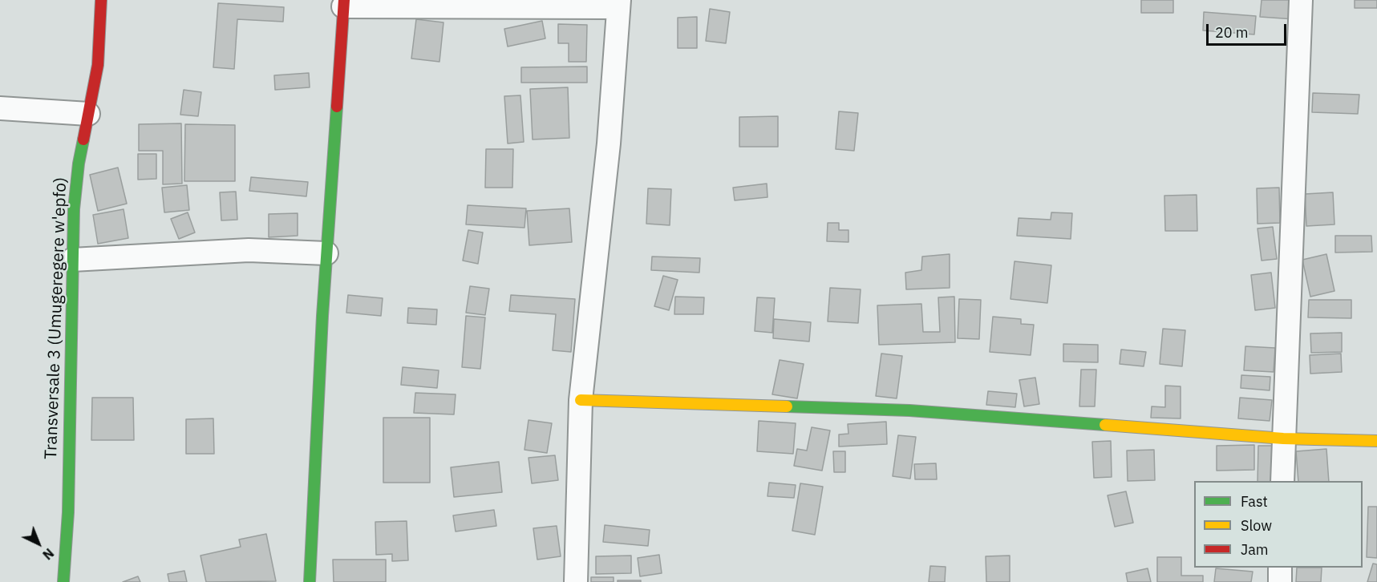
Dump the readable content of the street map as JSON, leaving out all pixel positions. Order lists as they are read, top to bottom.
{
  "streets": {
    "street": ["Transversale 3 (Umugeregere w'epfo)"]
  },
  "legend": ["Fast", "Slow", "Jam"],
  "scale_bar": "20 m",
  "north": "bottom right"
}
